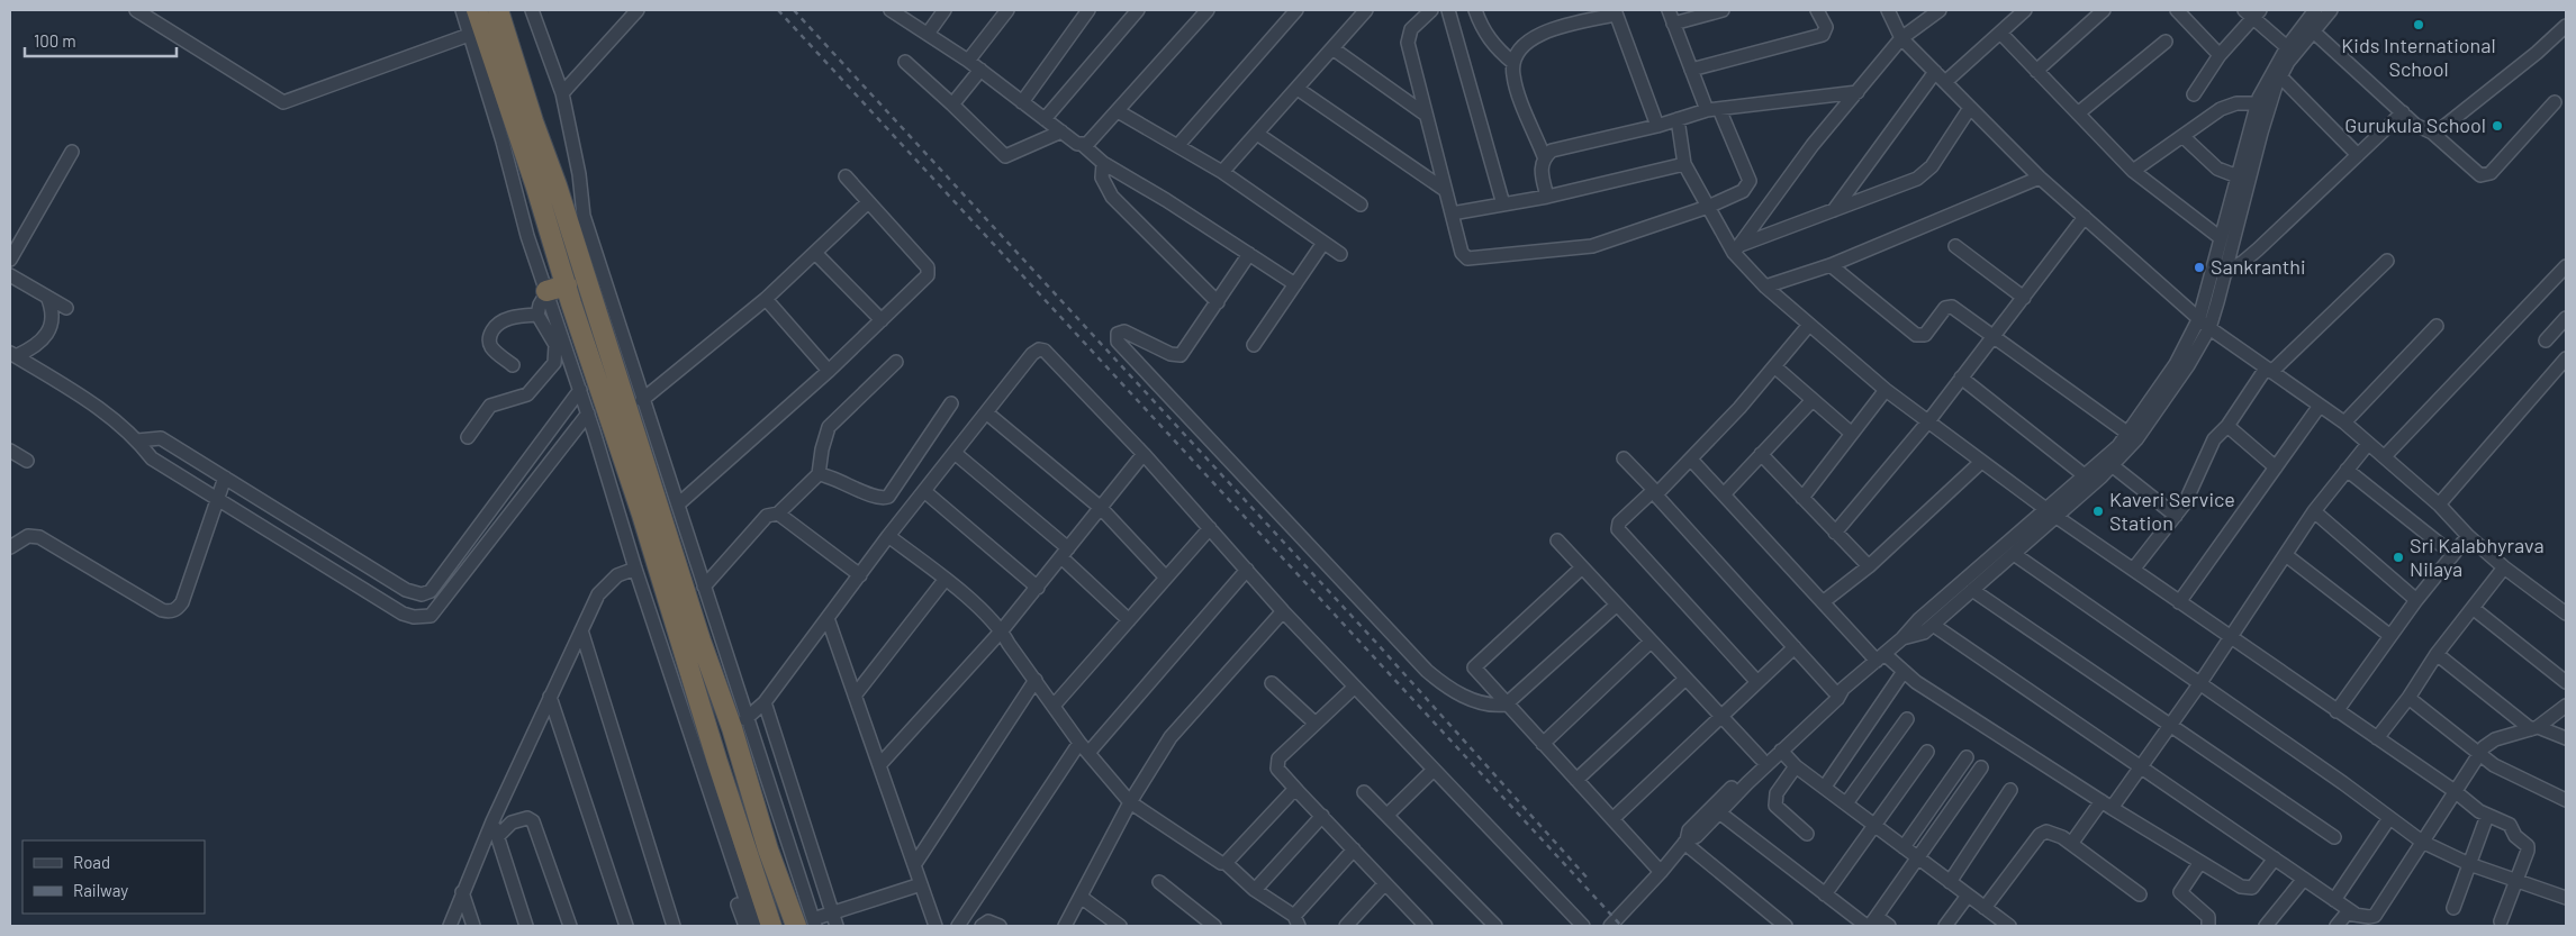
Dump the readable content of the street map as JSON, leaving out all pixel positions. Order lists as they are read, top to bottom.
{
  "places": [
    "Kids International School",
    "Gurukula School",
    "Sankranthi",
    "Kaveri Service Station",
    "Sri Kalabhyrava Nilaya"
  ],
  "legend": ["Road", "Railway"],
  "scale_bar": "100 m"
}
